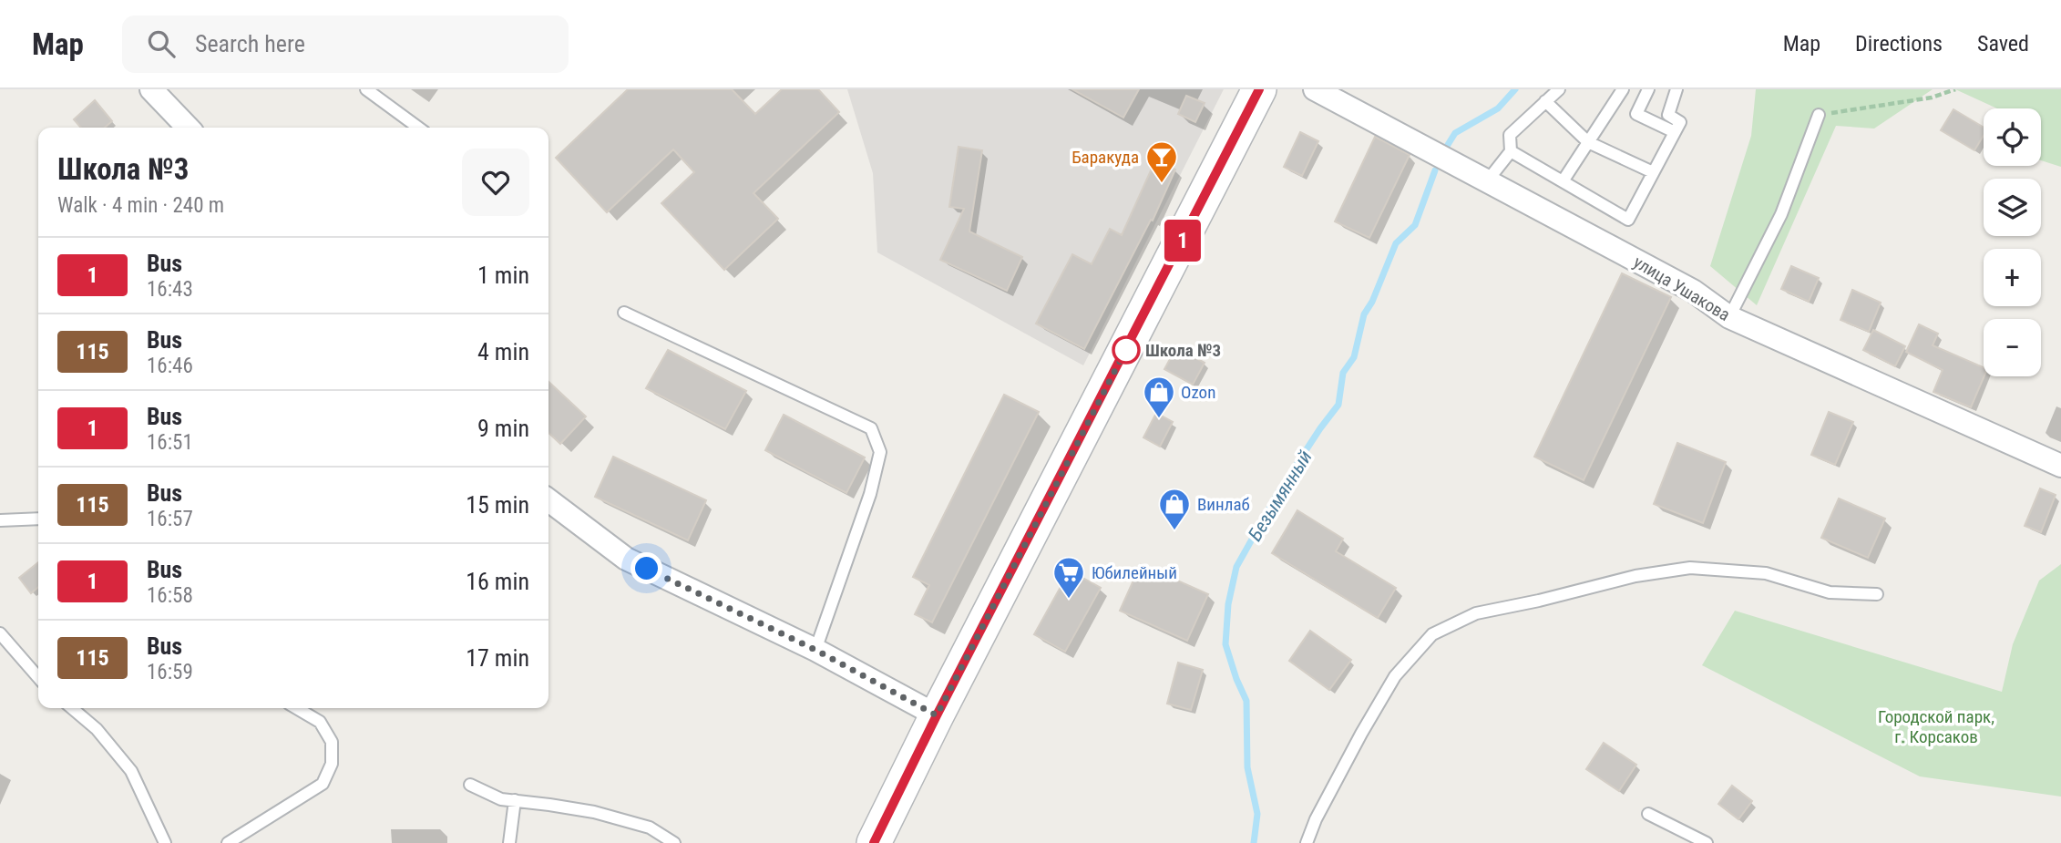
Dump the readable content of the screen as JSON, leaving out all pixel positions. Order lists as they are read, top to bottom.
{
  "streets": {
    "street": ["улица Ушакова"]
  },
  "water": ["Безымянный"],
  "parks": ["Городской парк, г. Корсаков"],
  "places": {
    "bar": ["Баракуда"],
    "other": ["Школа №3"],
    "shop": ["Ozon", "Винлаб"],
    "supermarket": ["Юбилейный"]
  },
  "lines": ["bus line 1"],
  "page": {
    "header": "Map",
    "search": "Search here",
    "nav": ["Map", "Directions", "Saved"],
    "on_map": "1",
    "map_buttons": ["+", "−"],
    "heading": ["Школа №3", "Walk · 4 min · 240 m"],
    "list": [
      {
        "mark": "1",
        "name": "Bus",
        "note": "16:43",
        "value": "1 min"
      },
      {
        "mark": "115",
        "name": "Bus",
        "note": "16:46",
        "value": "4 min"
      },
      {
        "mark": "1",
        "name": "Bus",
        "note": "16:51",
        "value": "9 min"
      },
      {
        "mark": "115",
        "name": "Bus",
        "note": "16:57",
        "value": "15 min"
      },
      {
        "mark": "1",
        "name": "Bus",
        "note": "16:58",
        "value": "16 min"
      },
      {
        "mark": "115",
        "name": "Bus",
        "note": "16:59",
        "value": "17 min"
      }
    ]
  }
}
